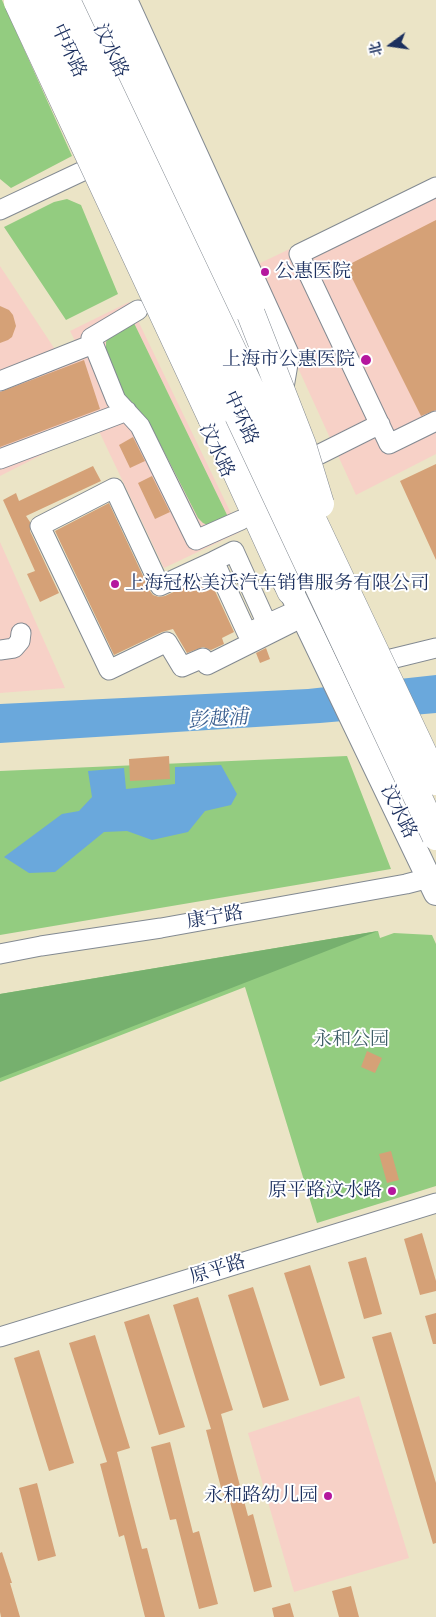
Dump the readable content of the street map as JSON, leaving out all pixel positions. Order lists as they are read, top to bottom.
{
  "streets": {
    "highway": ["中环路"],
    "main road": ["汶水路"],
    "street": ["康宁路", "原平路"]
  },
  "crossings": [
    ["中环路", "汶水路"],
    ["汶水路", "康宁路"]
  ],
  "water": ["彭越浦"],
  "parks": ["永和公园"],
  "places": [
    "公惠医院",
    "上海市公惠医院",
    "上海冠松美沃汽车销售服务有限公司",
    "原平路汶水路",
    "永和路幼儿园"
  ],
  "north": "left"
}
